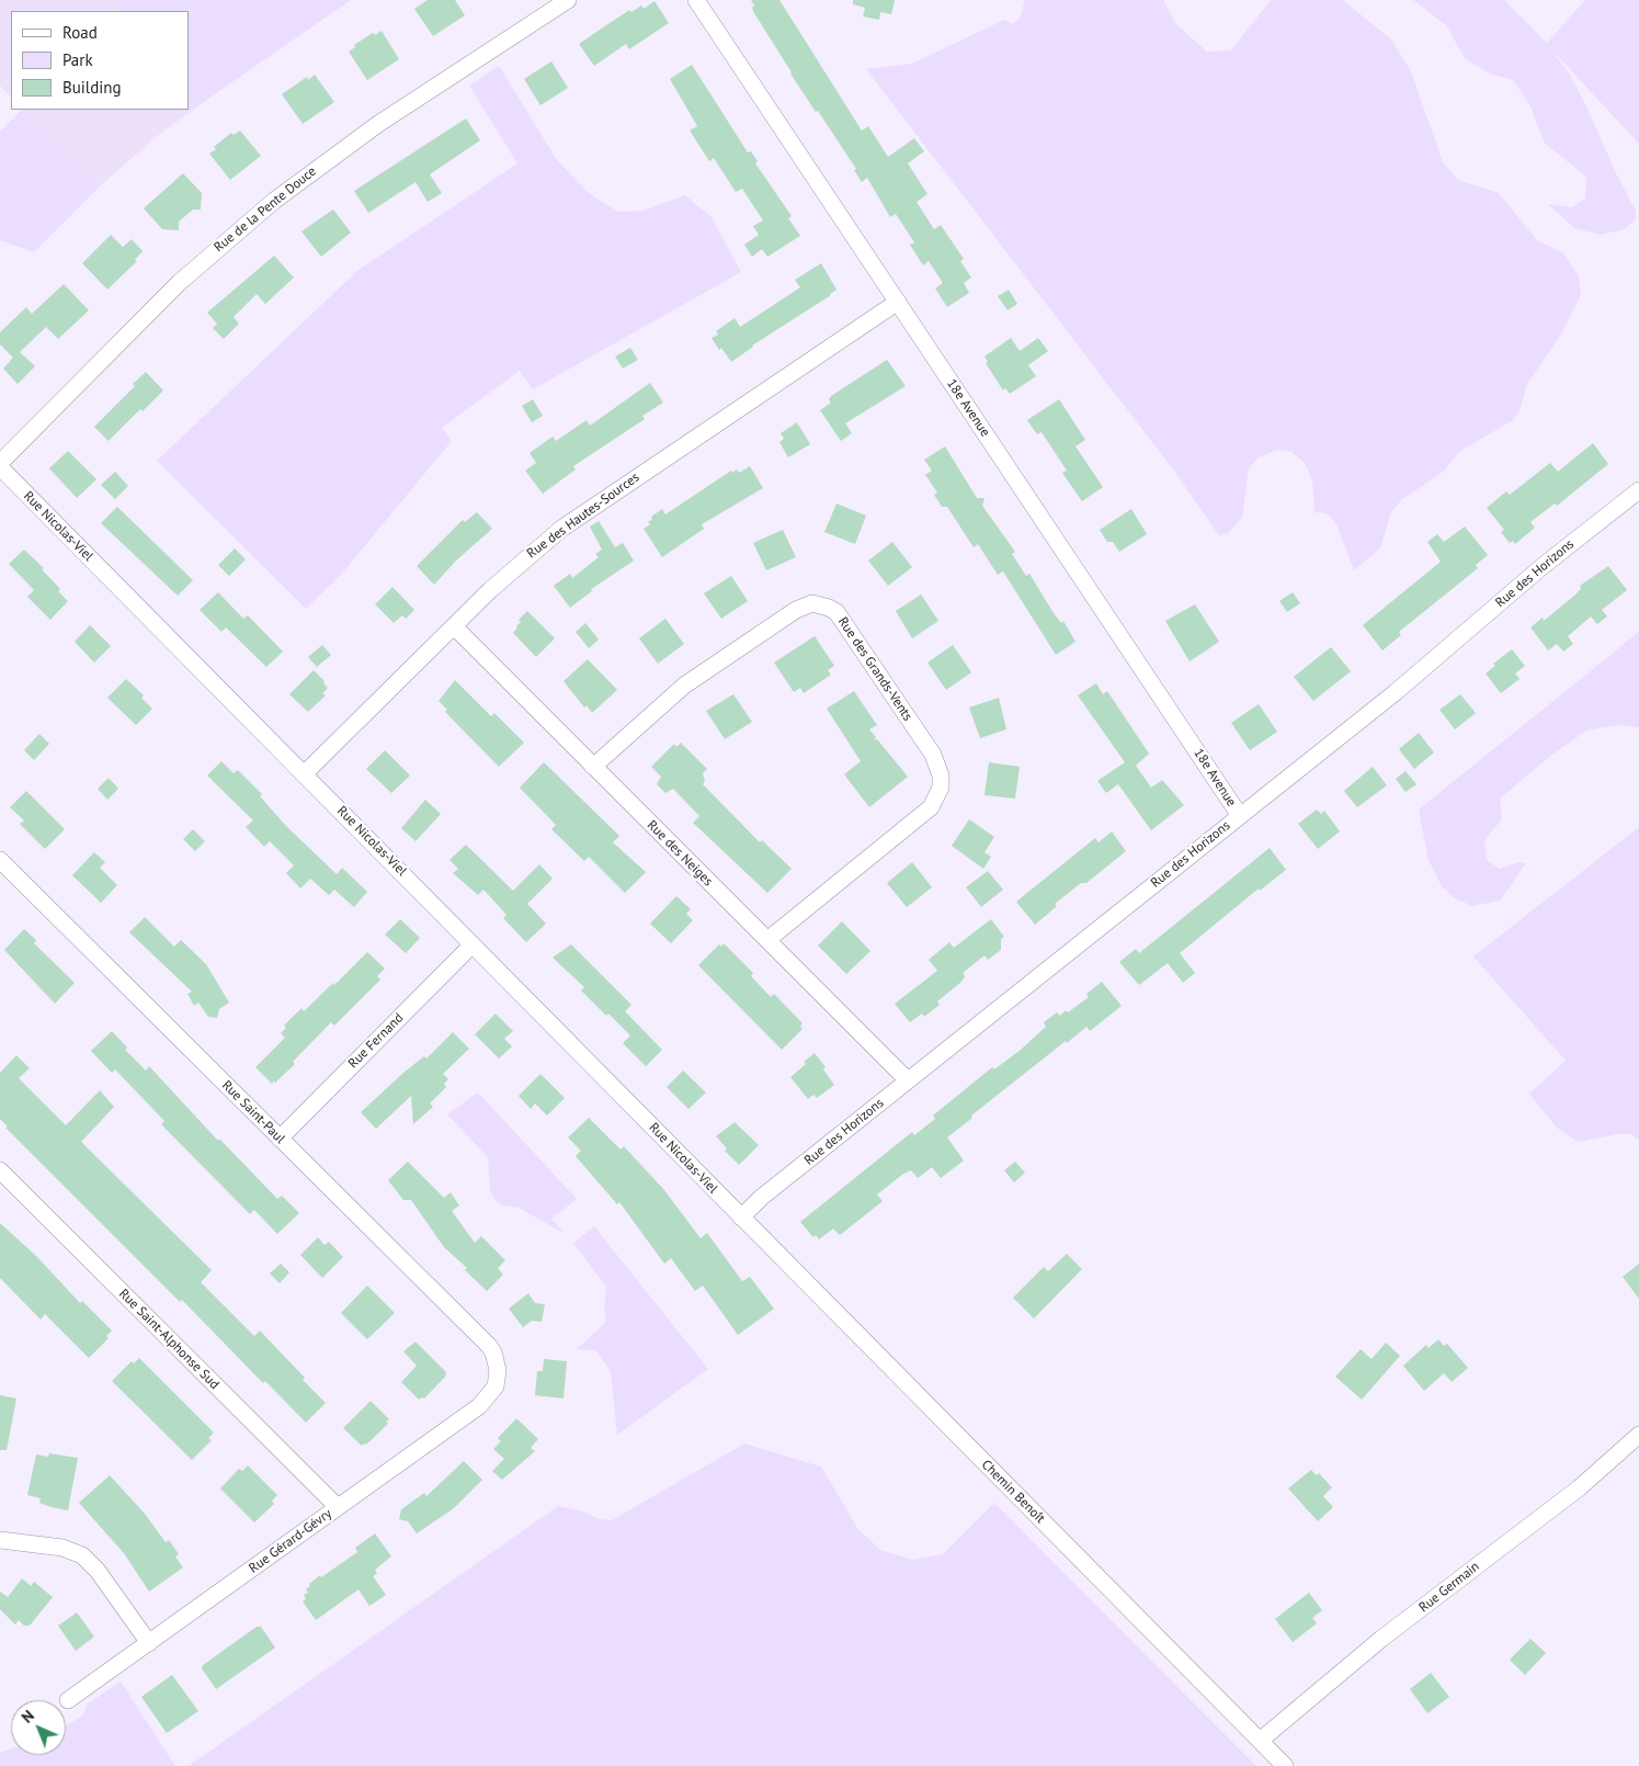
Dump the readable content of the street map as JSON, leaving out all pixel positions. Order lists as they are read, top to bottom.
{
  "streets": {
    "street": [
      "Rue de la Pente Douce",
      "18e Avenue",
      "Rue des Hautes-Sources",
      "Rue Nicolas-Viel",
      "Rue des Horizons",
      "Rue des Grands-Vents",
      "Rue des Neiges",
      "Rue Fernand",
      "Rue Saint-Paul",
      "Rue Saint-Alphonse Sud",
      "Chemin Benoît",
      "Rue Gérard-Gévry",
      "Rue Germain"
    ]
  },
  "crossings": [
    ["18e Avenue", "Rue des Hautes-Sources"],
    ["18e Avenue", "Rue des Horizons"],
    ["Rue des Hautes-Sources", "Rue Nicolas-Viel"],
    ["Rue des Hautes-Sources", "Rue des Neiges"],
    ["Rue Nicolas-Viel", "Rue des Horizons"],
    ["Rue Nicolas-Viel", "Rue Fernand"],
    ["Rue Nicolas-Viel", "Chemin Benoît"],
    ["Rue des Horizons", "Rue des Neiges"],
    ["Rue des Horizons", "Chemin Benoît"],
    ["Rue des Grands-Vents", "Rue des Neiges"],
    ["Rue Fernand", "Rue Saint-Paul"],
    ["Rue Saint-Paul", "Rue Gérard-Gévry"],
    ["Rue Saint-Alphonse Sud", "Rue Gérard-Gévry"],
    ["Chemin Benoît", "Rue Germain"]
  ],
  "legend": ["Road", "Park", "Building"],
  "north": "top left"
}
